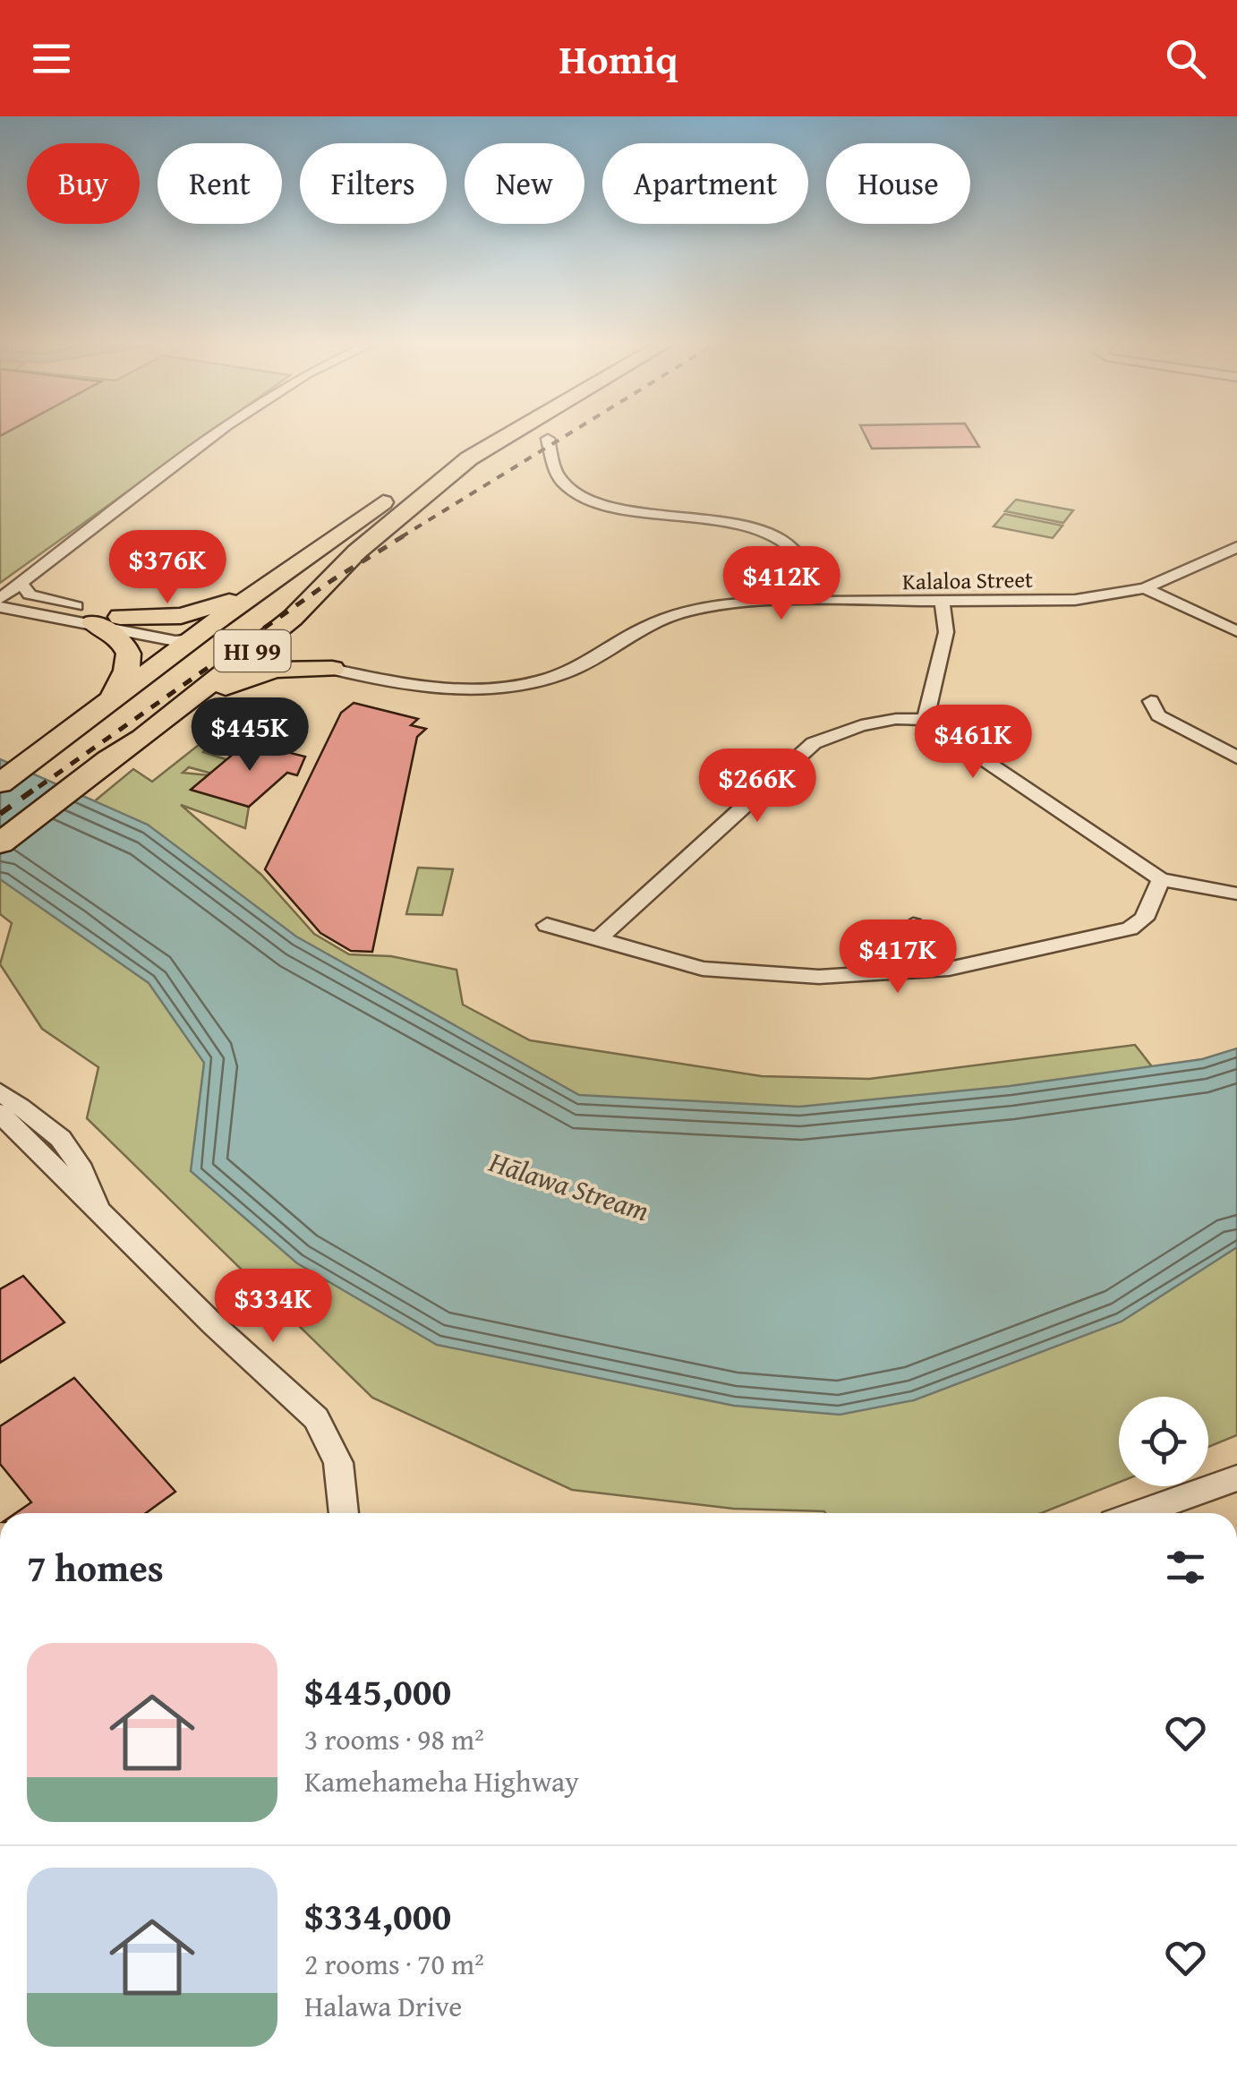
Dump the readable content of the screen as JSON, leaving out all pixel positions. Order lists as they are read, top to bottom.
{
  "streets": {
    "main road": ["HI 99"],
    "street": ["Kalaloa Street"]
  },
  "water": ["Hālawa Stream"],
  "page": {
    "header": "Homiq",
    "chip": [
      "Buy",
      "Rent",
      "Filters",
      "New",
      "Apartment",
      "House"
    ],
    "price": [
      "$376K",
      "$412K",
      "$445K",
      "$461K",
      "$266K",
      "$417K",
      "$334K"
    ],
    "heading": "7 homes",
    "list": [
      {
        "name": "$445,000",
        "note": "3 rooms · 98 m² · Kamehameha Highway"
      },
      {
        "name": "$334,000",
        "note": "2 rooms · 70 m² · Halawa Drive"
      }
    ]
  }
}
